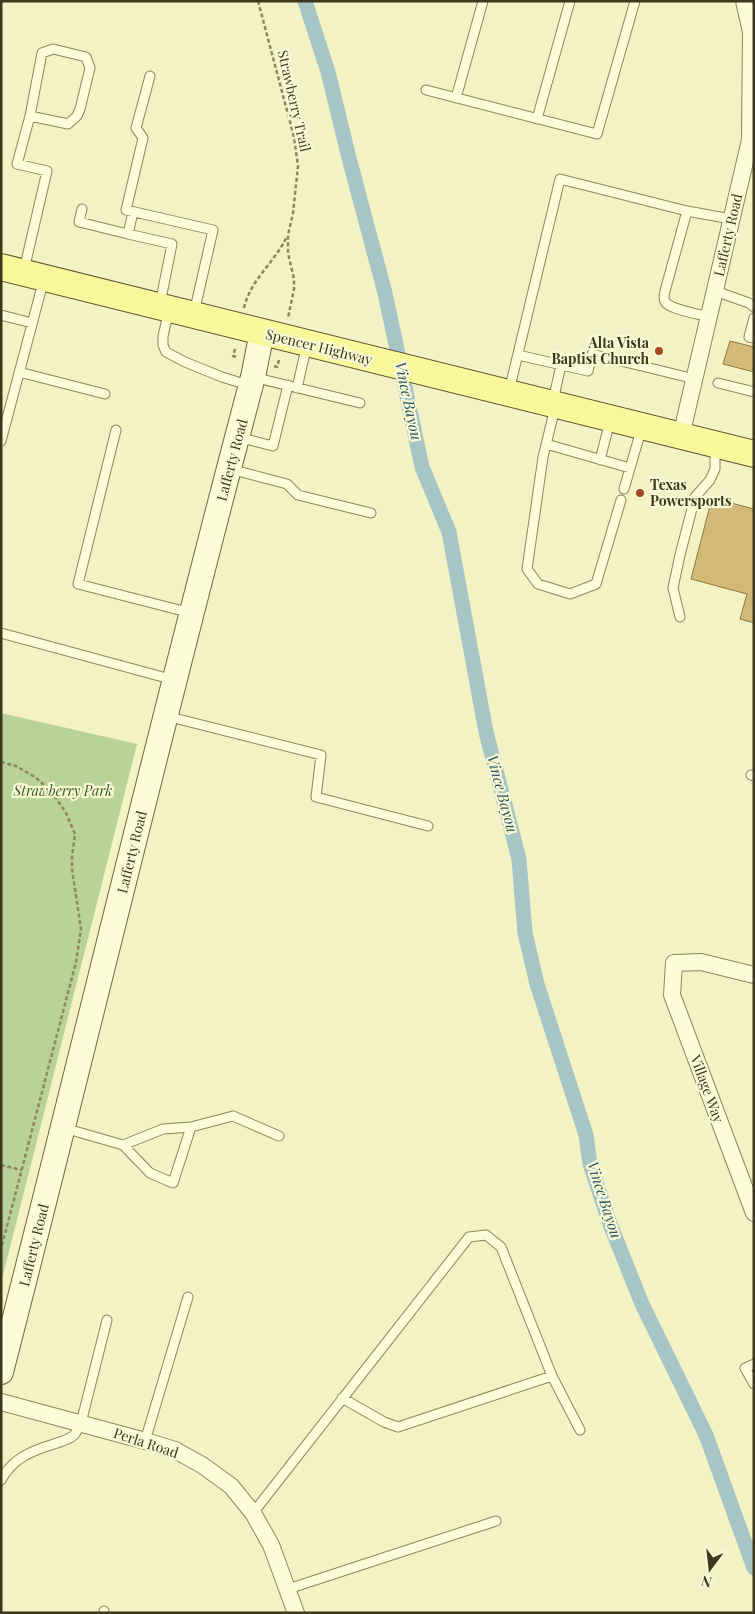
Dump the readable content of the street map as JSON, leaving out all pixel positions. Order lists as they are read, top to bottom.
{
  "streets": {
    "main road": ["Spencer Highway"],
    "street": ["Lafferty Road", "Village Way", "Perla Road"],
    "path": ["Strawberry Trail"]
  },
  "crossings": [
    ["Lafferty Road", "Spencer Highway"]
  ],
  "water": ["Vince Bayou"],
  "parks": ["Strawberry Park"],
  "places": ["Alta Vista Baptist Church", "Texas Powersports"],
  "north": "bottom"
}
